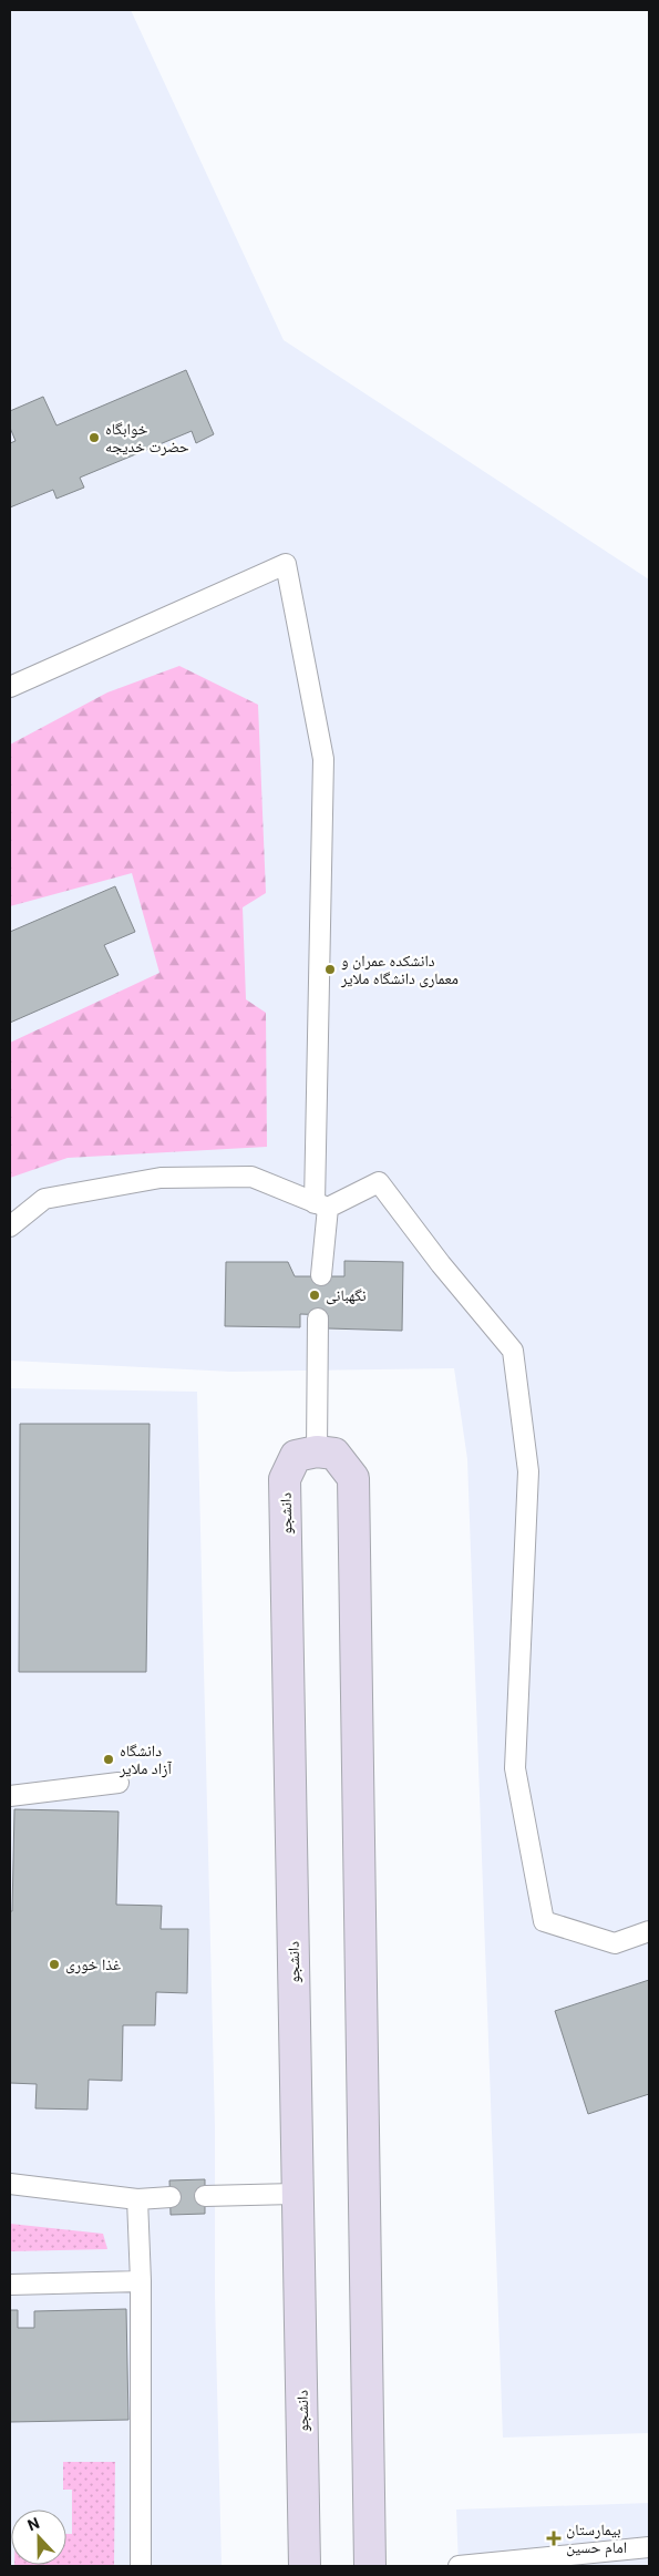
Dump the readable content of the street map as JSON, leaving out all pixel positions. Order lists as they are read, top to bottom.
{
  "streets": {
    "main road": ["دانشجو"]
  },
  "places": {
    "other": [
      "خوابگاه حضرت خدیجه",
      "دانشکده عمران و معماری دانشگاه ملایر",
      "نگهبانی",
      "دانشگاه آزاد ملایر",
      "غذا خوری"
    ],
    "health": ["بیمارستان امام حسین"]
  },
  "north": "top"
}
